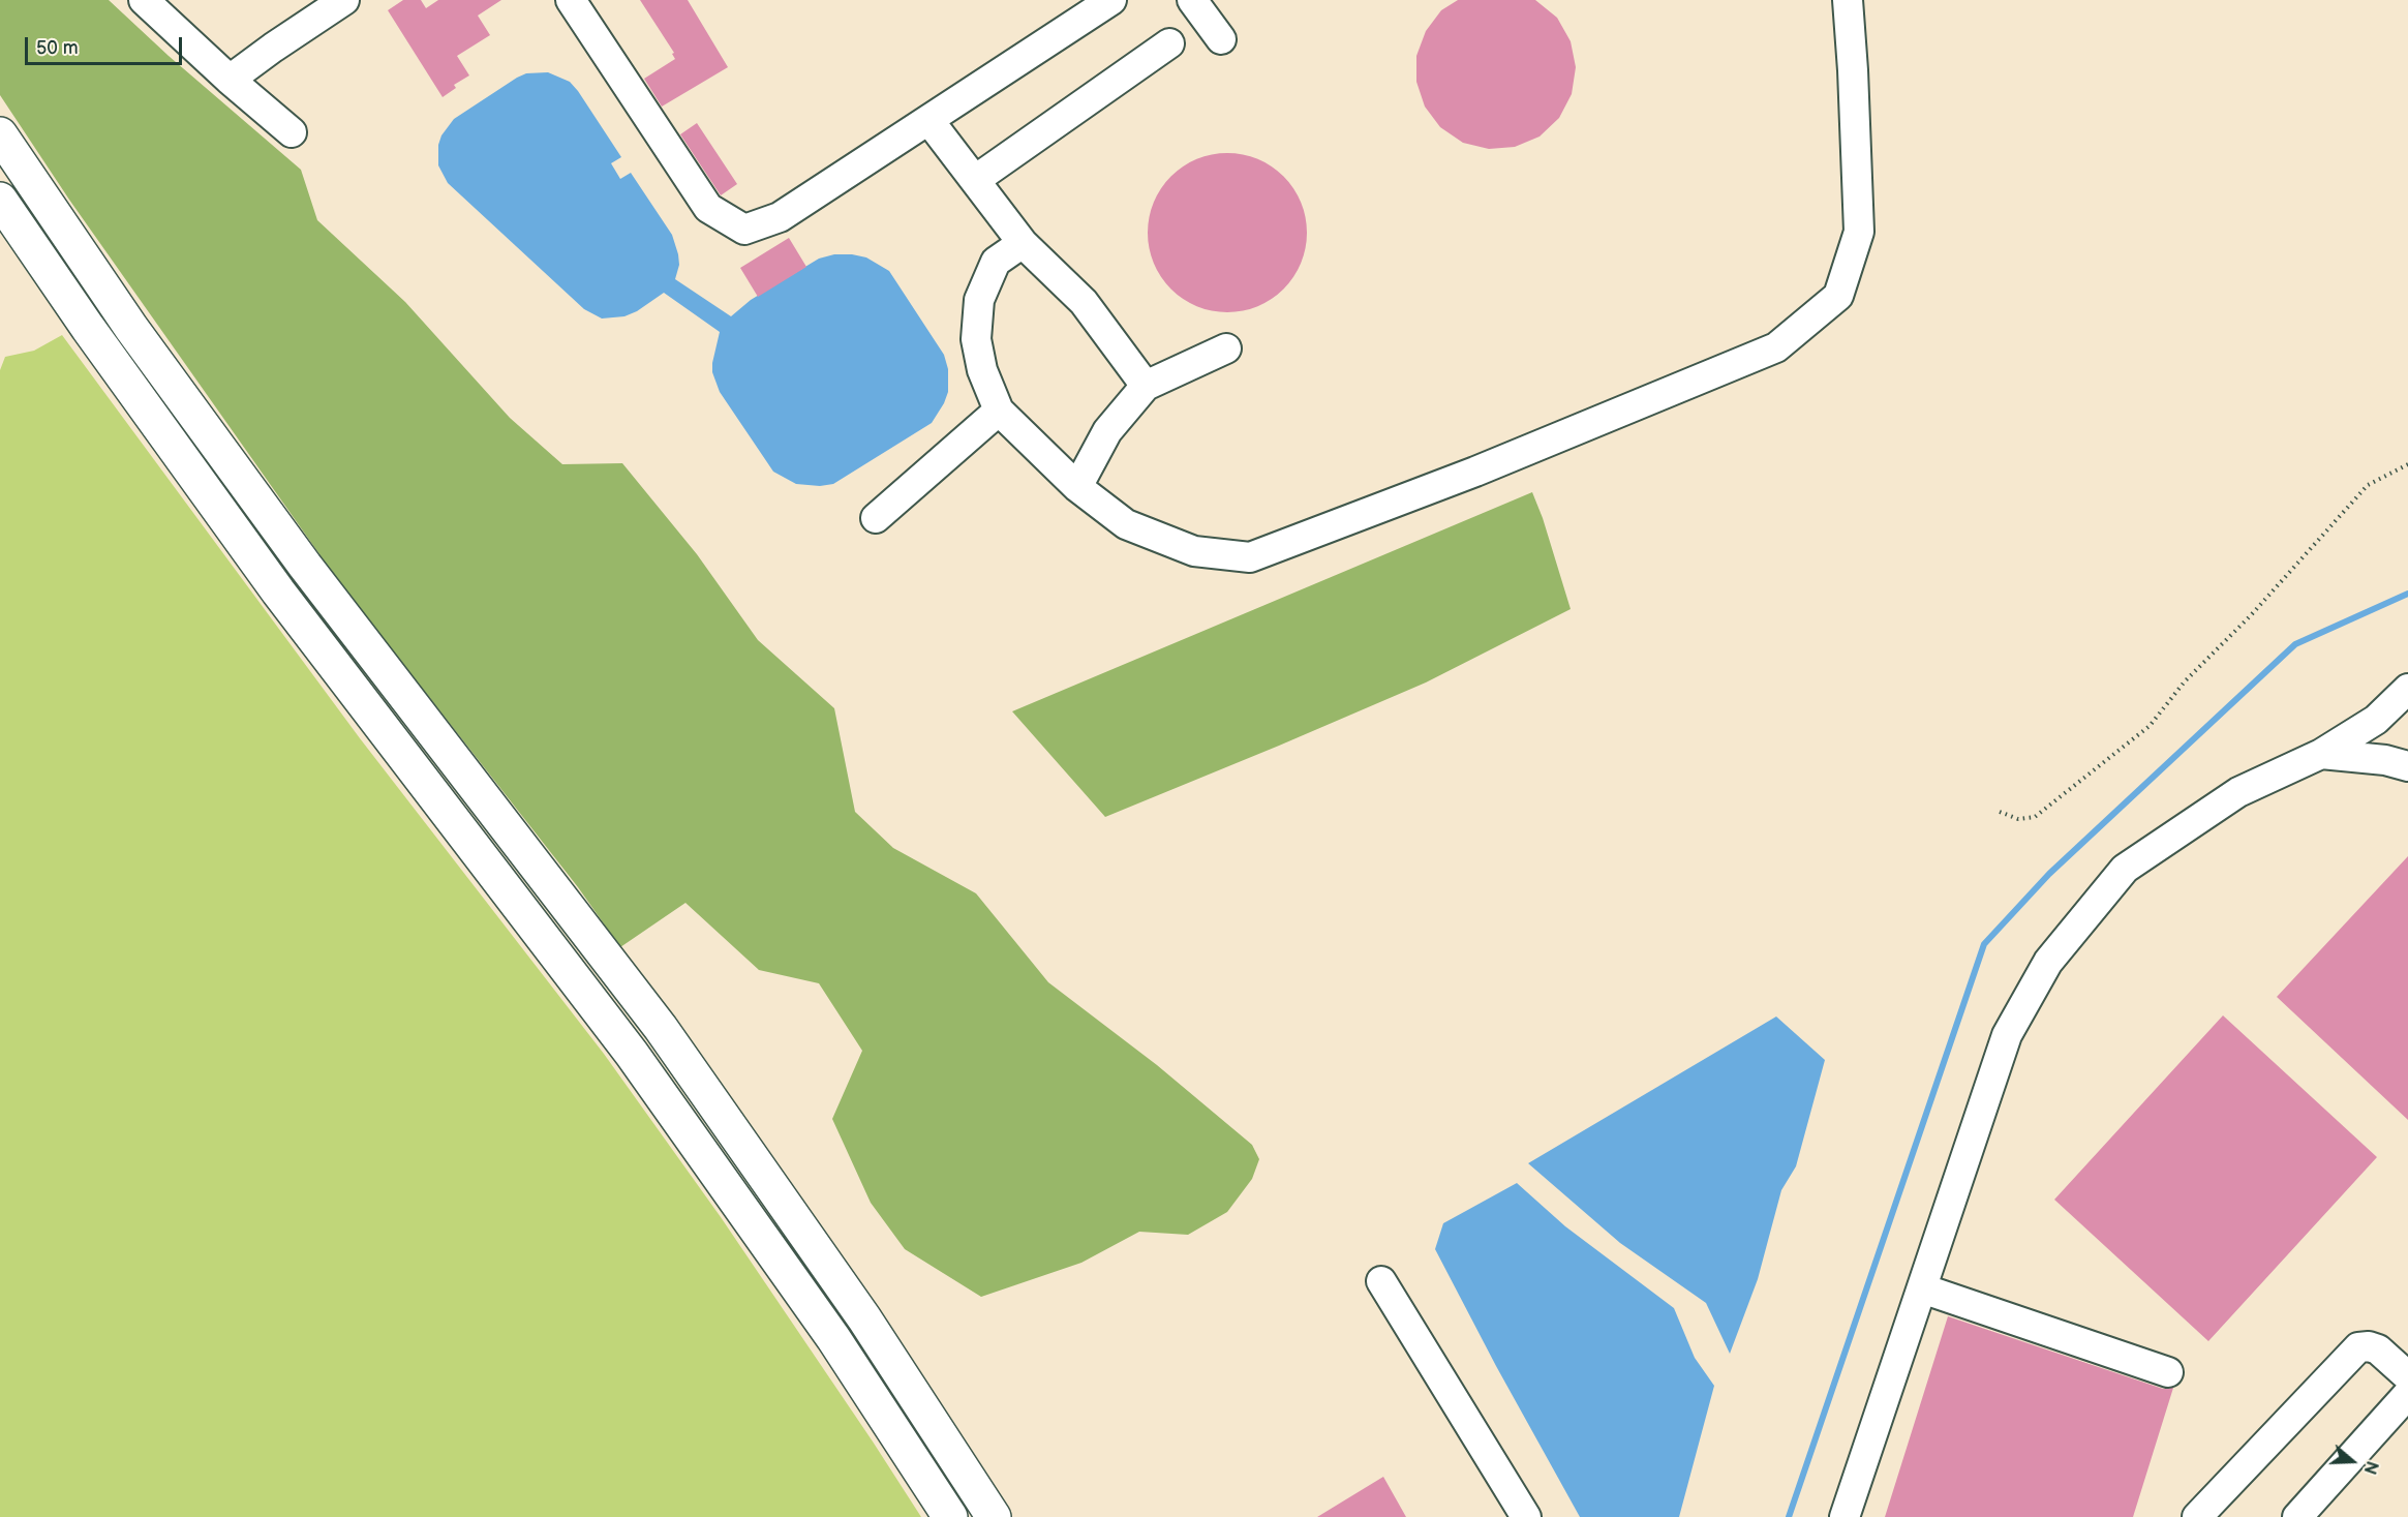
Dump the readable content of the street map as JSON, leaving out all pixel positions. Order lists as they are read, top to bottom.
{
  "scale_bar": "50 m",
  "north": "right"
}
